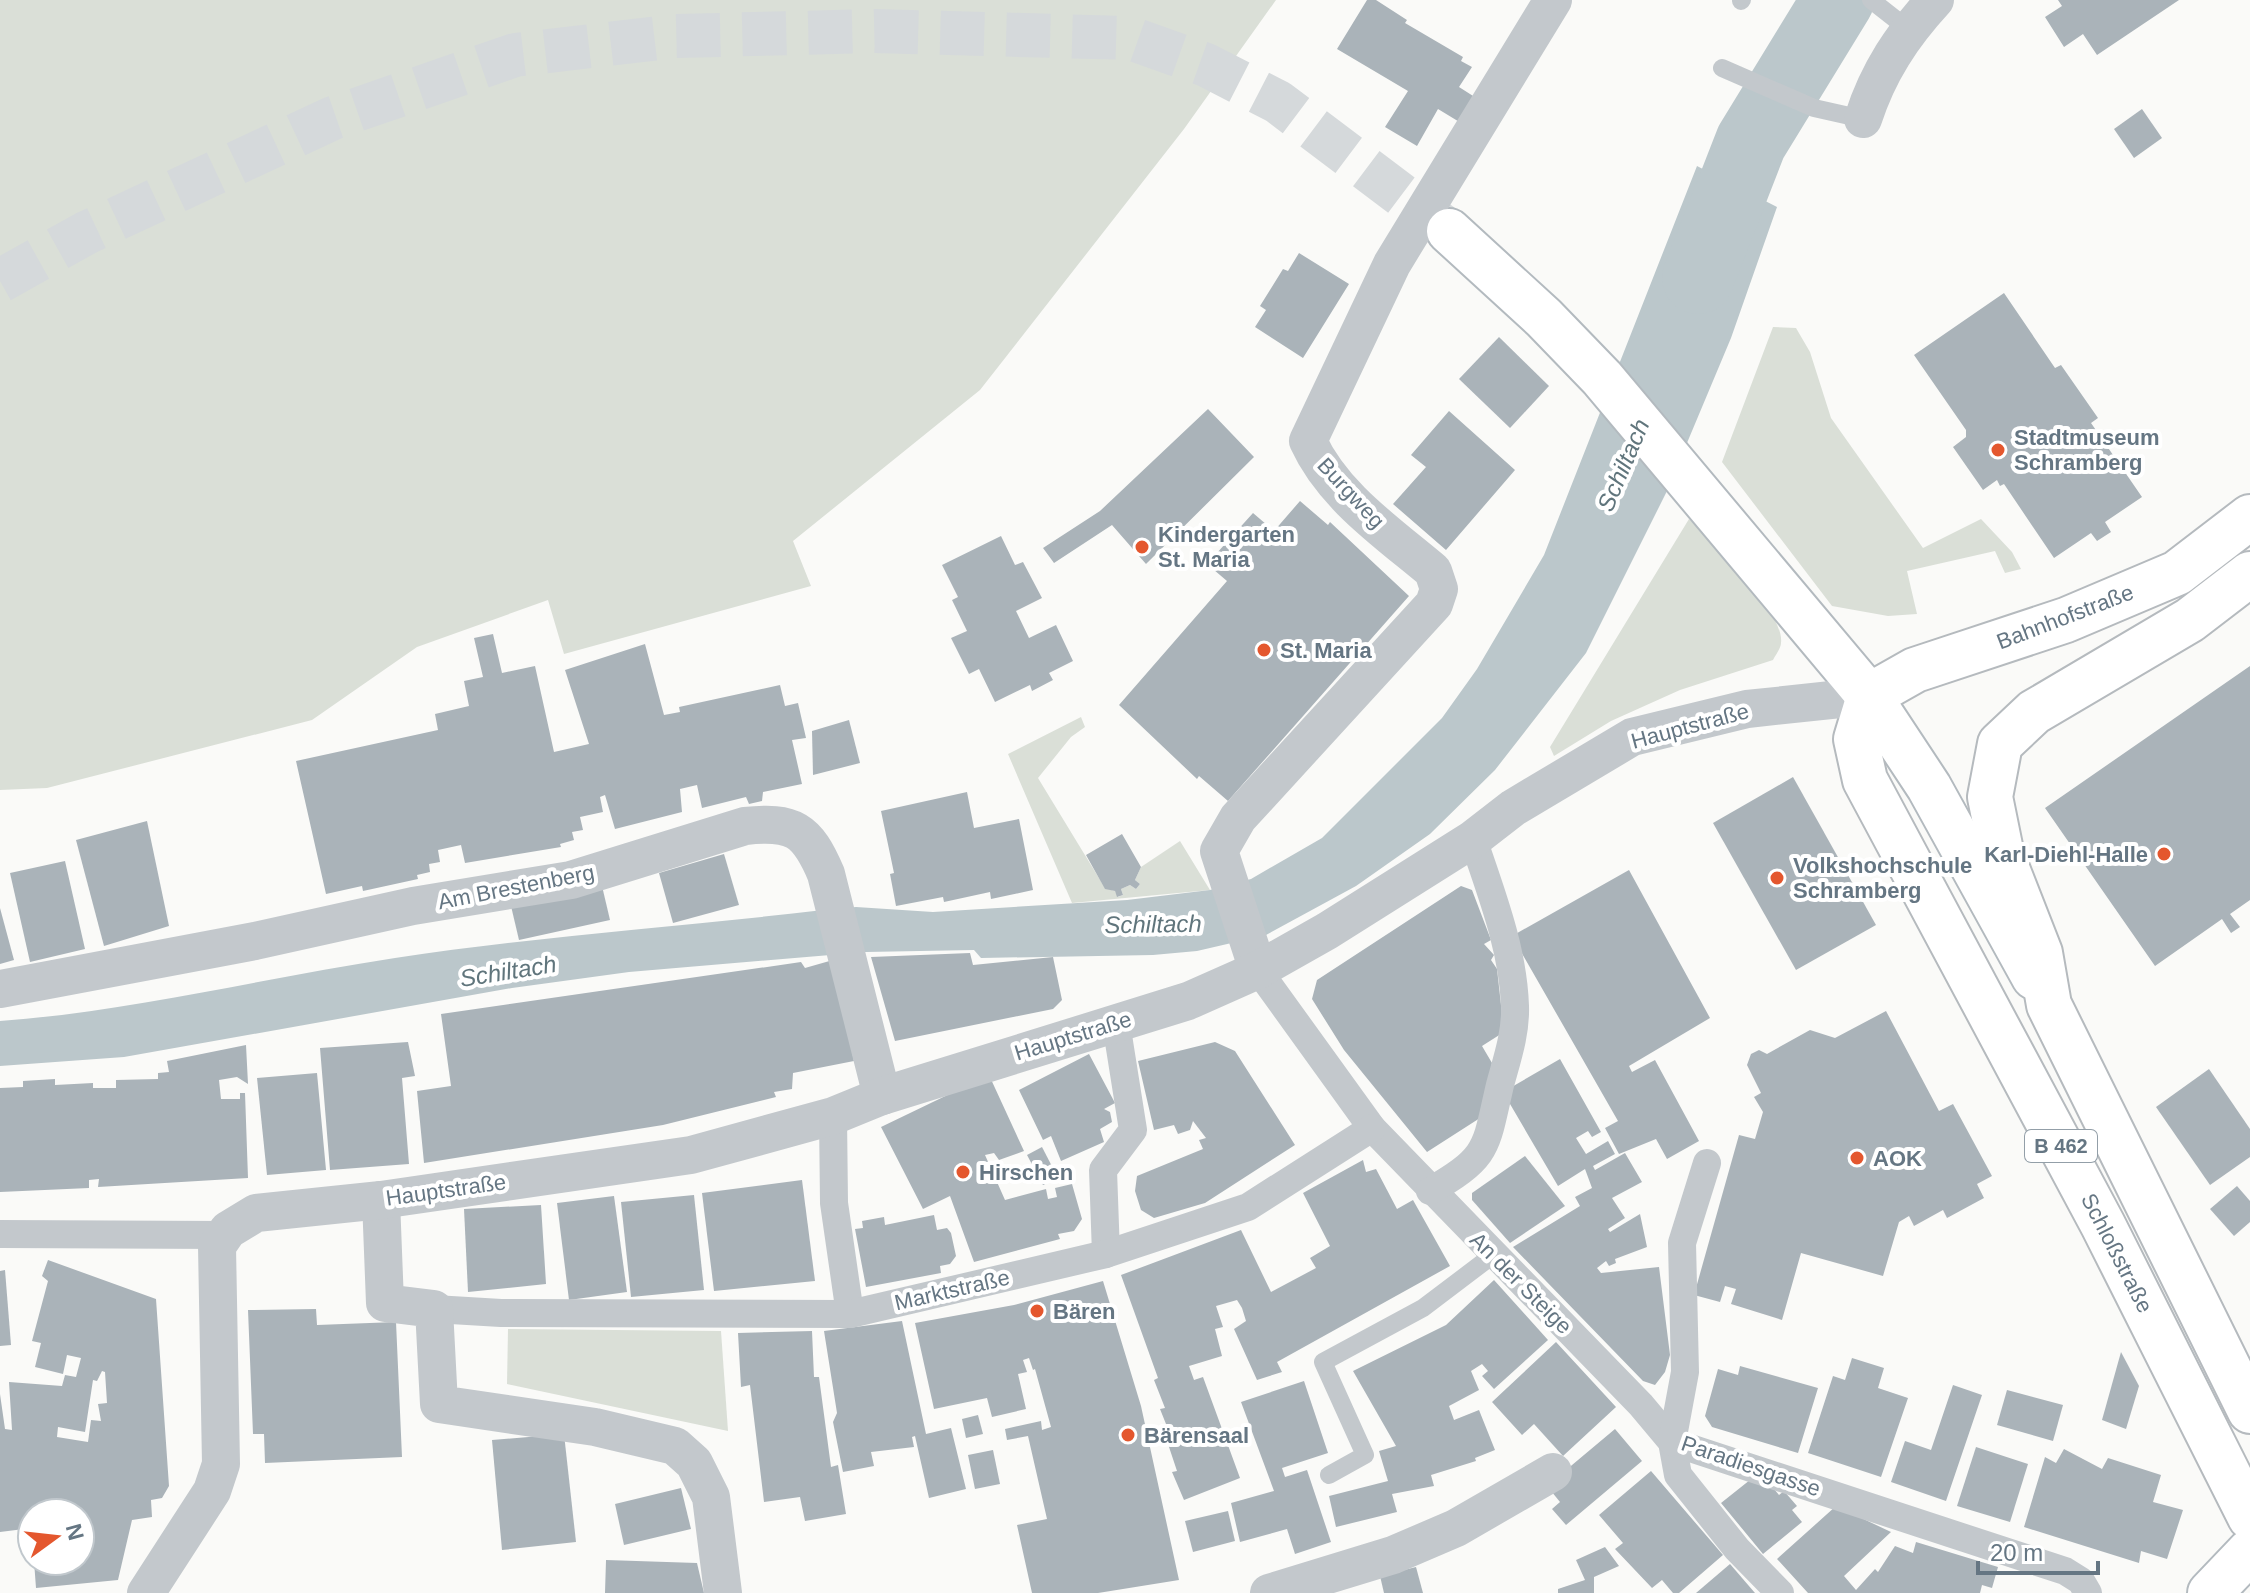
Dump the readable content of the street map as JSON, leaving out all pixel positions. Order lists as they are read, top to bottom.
{
  "streets": {
    "main road": ["Bahnhofstraße", "B 462", "Schloßstraße"],
    "street": [
      "Burgweg",
      "Hauptstraße",
      "Am Brestenberg",
      "An der Steige",
      "Marktstraße",
      "Paradiesgasse"
    ]
  },
  "crossings": [
    ["Burgweg", "Hauptstraße"],
    ["Burgweg", "An der Steige"],
    ["Bahnhofstraße", "Hauptstraße"],
    ["Bahnhofstraße", "Schloßstraße"],
    ["Hauptstraße", "Am Brestenberg"],
    ["Hauptstraße", "Schloßstraße"],
    ["Hauptstraße", "An der Steige"],
    ["An der Steige", "Marktstraße"],
    ["An der Steige", "Paradiesgasse"]
  ],
  "water": ["Schiltach"],
  "places": [
    "Stadtmuseum Schramberg",
    "Kindergarten St. Maria",
    "St. Maria",
    "Karl-Diehl-Halle",
    "Volkshochschule Schramberg",
    "AOK",
    "Hirschen",
    "Bären",
    "Bärensaal"
  ],
  "scale_bar": "20 m",
  "north": "right"
}
